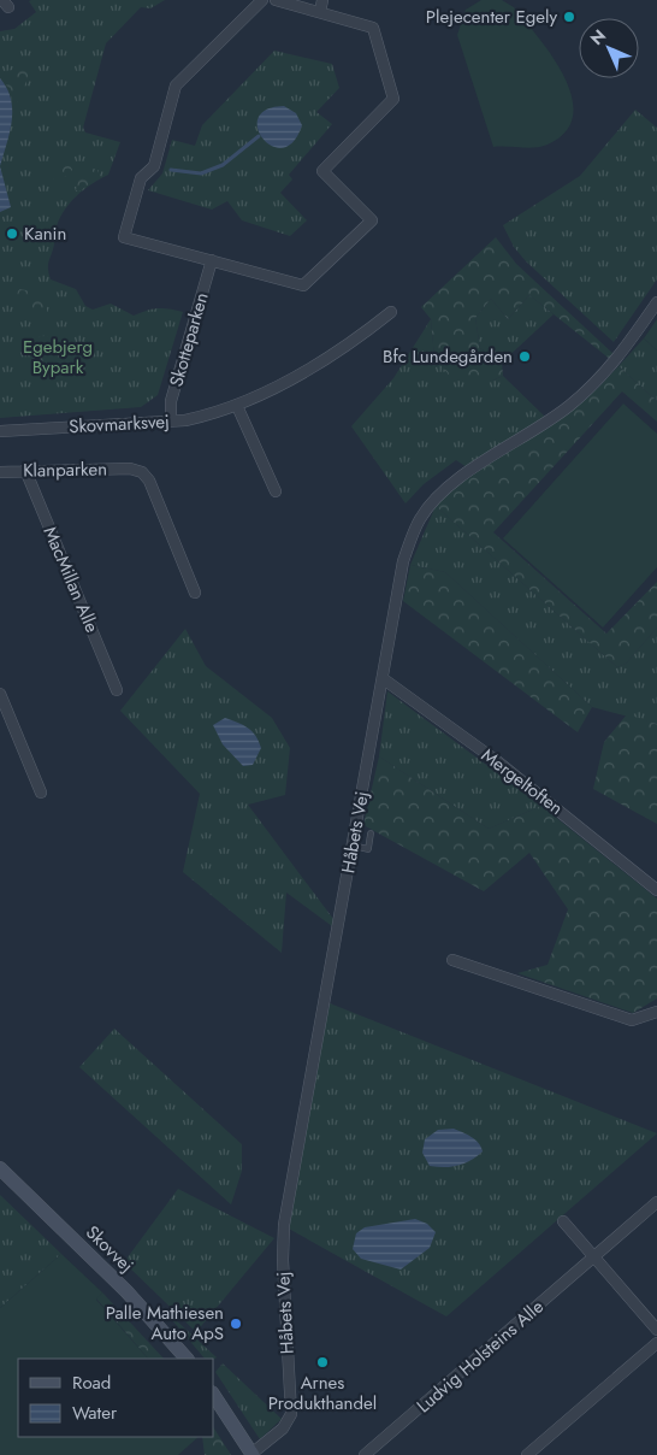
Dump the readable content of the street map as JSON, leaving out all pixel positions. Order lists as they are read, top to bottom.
{
  "streets": {
    "street": [
      "Skotteparken",
      "Skovmarksvej",
      "Klanparken",
      "MacMillan Alle",
      "Mergeltoften",
      "Håbets Vej",
      "Skovvej",
      "Ludvig Holsteins Alle"
    ]
  },
  "crossings": [
    ["Skotteparken", "Skovmarksvej"],
    ["Klanparken", "MacMillan Alle"],
    ["Mergeltoften", "Håbets Vej"]
  ],
  "parks": ["Egebjerg Bypark"],
  "places": [
    "Plejecenter Egely",
    "Kanin",
    "Bfc Lundegården",
    "Palle Mathiesen Auto ApS",
    "Arnes Produkthandel"
  ],
  "legend": ["Road", "Water"],
  "north": "top left"
}
